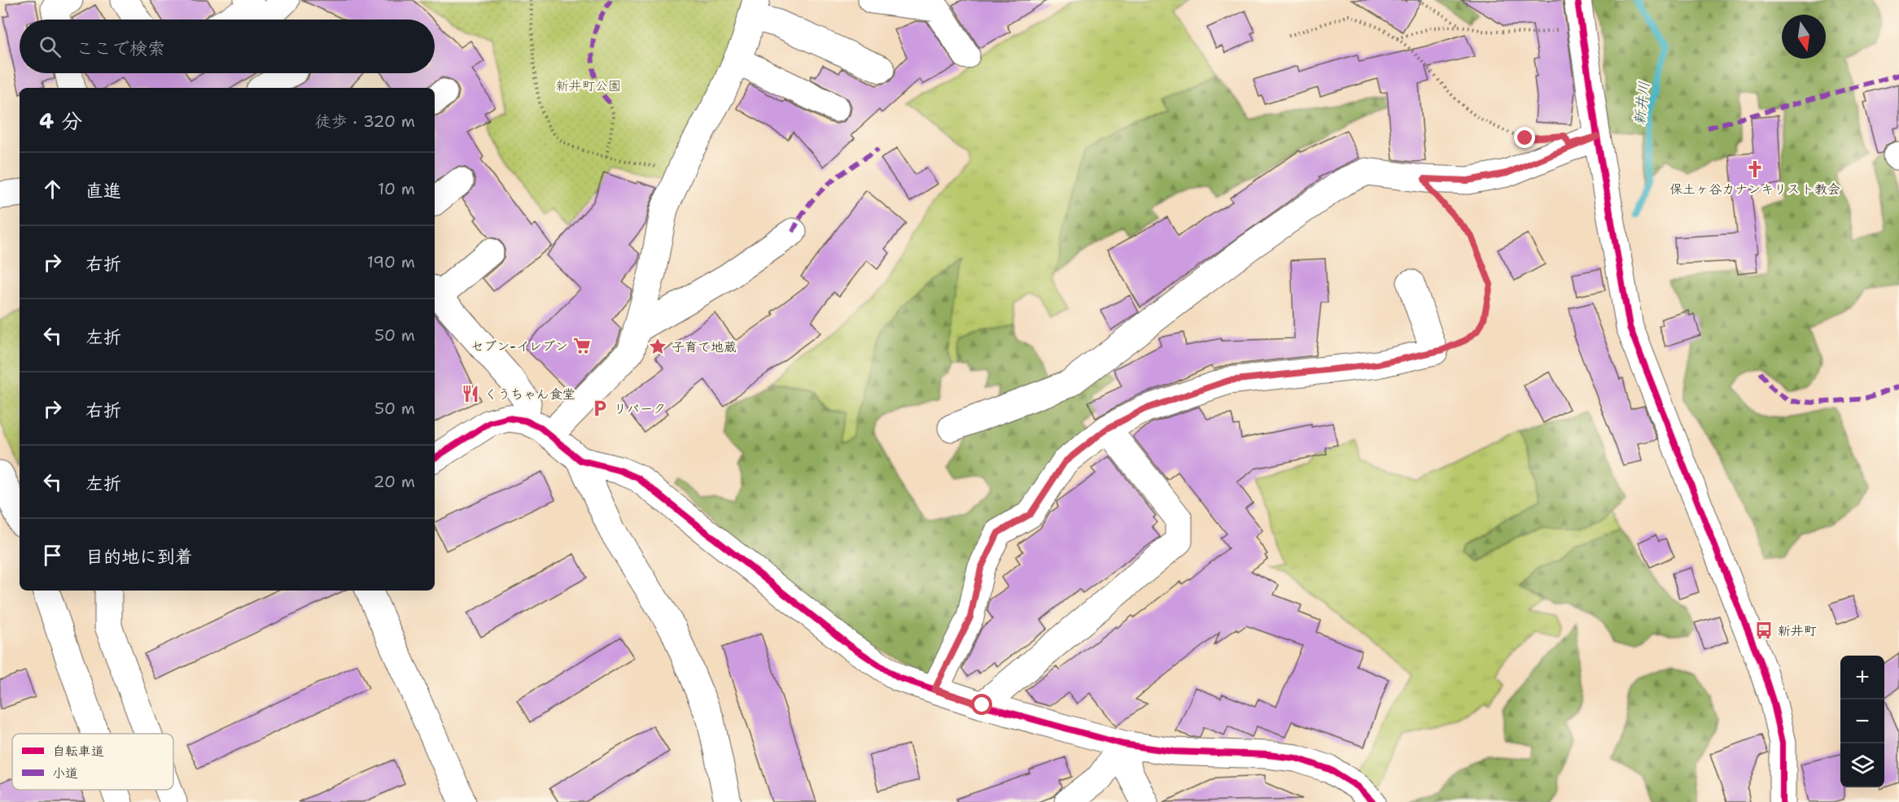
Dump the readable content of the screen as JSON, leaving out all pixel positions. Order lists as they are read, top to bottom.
{
  "water": ["新井川"],
  "parks": ["新井町公園"],
  "places": {
    "church": ["保土ヶ谷カナンキリスト教会"],
    "supermarket": ["セブン-イレブン"],
    "place": ["子育て地蔵"],
    "restaurant": ["くうちゃん食堂"],
    "parking": ["リパーク"],
    "bus stop": ["新井町"]
  },
  "legend": ["自転車道", "小道"],
  "north": "bottom",
  "page": {
    "search": "ここで検索",
    "heading": ["4 分", "徒歩 · 320 m"],
    "list": [
      ["直進", "10 m"],
      ["右折", "190 m"],
      ["左折", "50 m"],
      ["右折", "50 m"],
      ["左折", "20 m"],
      "目的地に到着"
    ],
    "map_buttons": ["+", "−"]
  }
}
